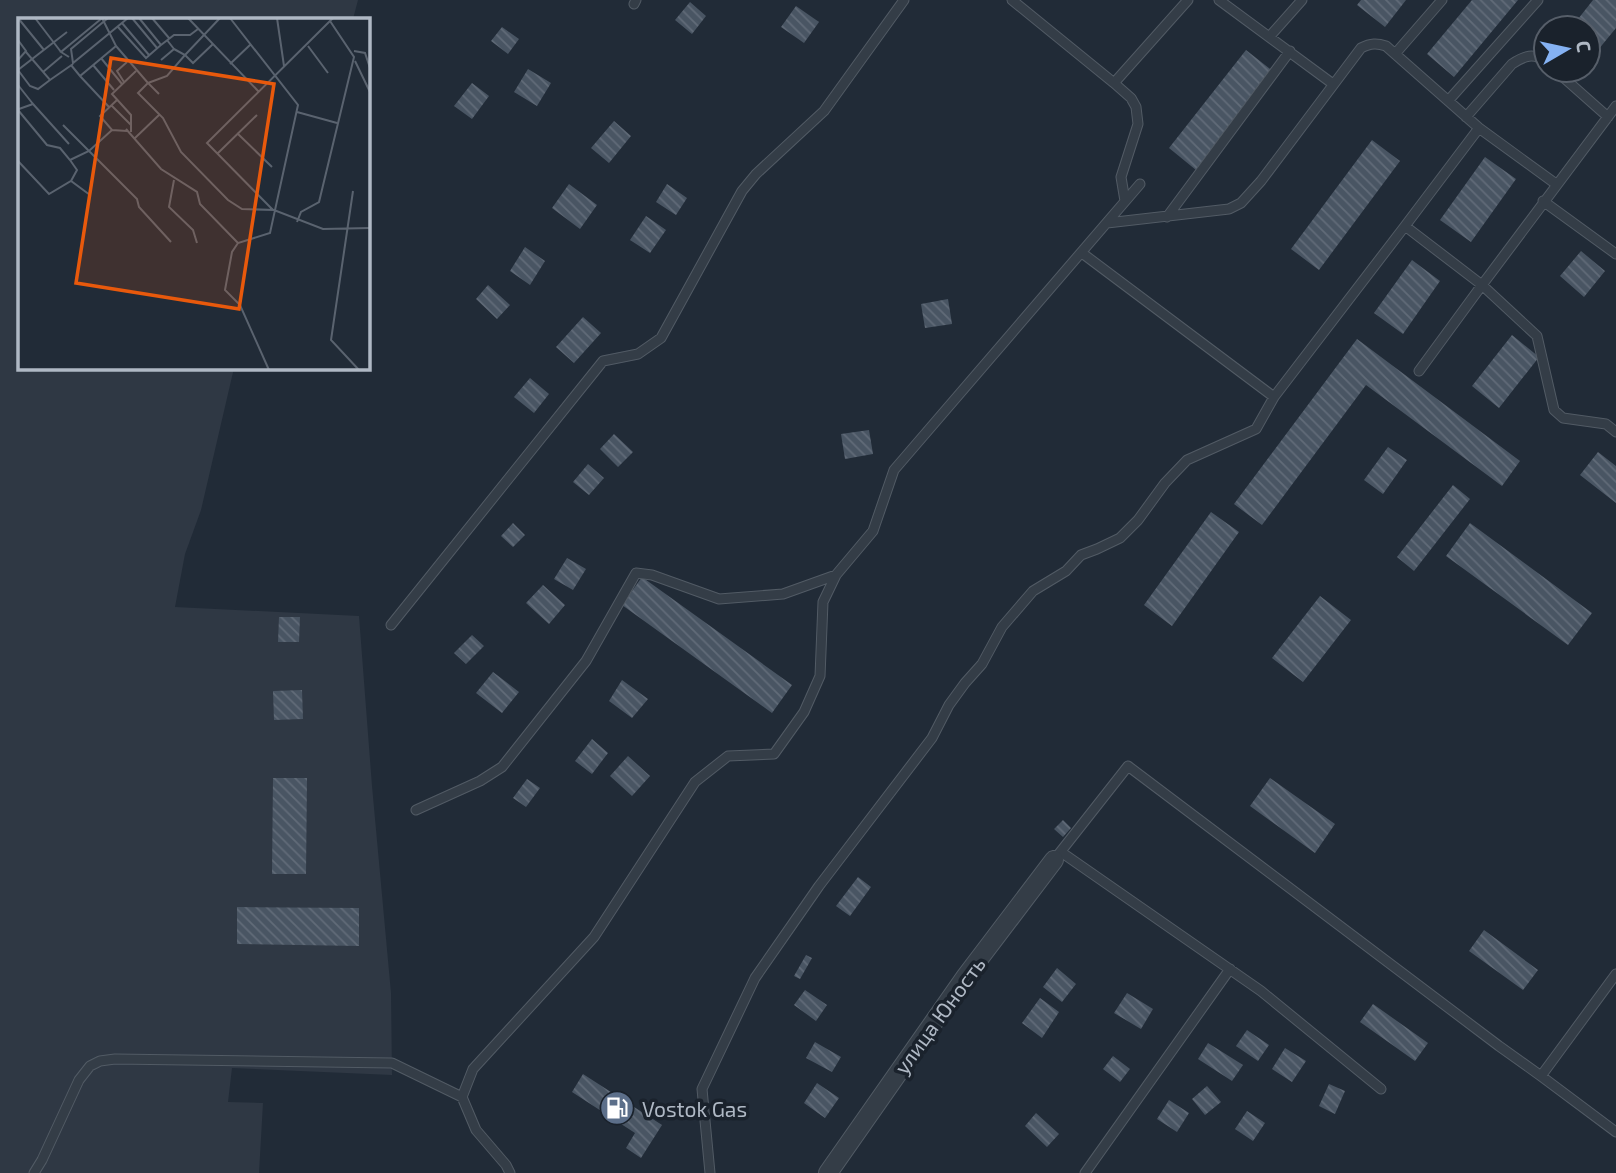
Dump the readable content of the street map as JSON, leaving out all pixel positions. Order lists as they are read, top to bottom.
{
  "streets": {
    "street": ["улица Юность"]
  },
  "places": {
    "fuel station": ["Vostok Gas"]
  },
  "north": "right"
}
